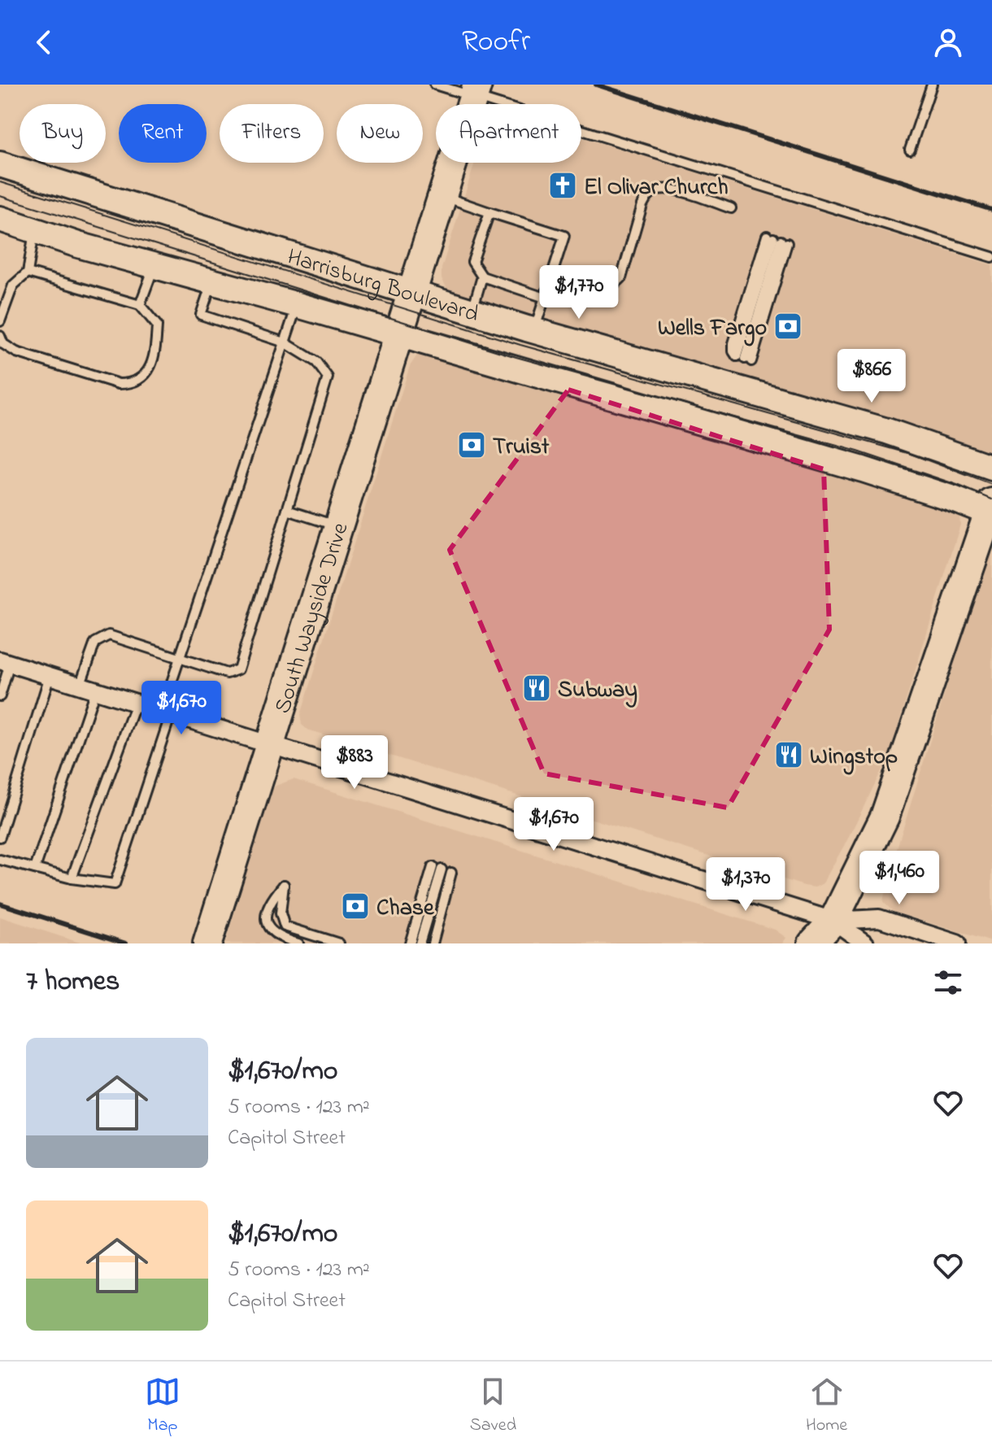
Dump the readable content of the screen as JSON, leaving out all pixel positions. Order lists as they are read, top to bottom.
{
  "streets": {
    "main road": ["Harrisburg Boulevard", "South Wayside Drive"]
  },
  "crossings": [
    ["Harrisburg Boulevard", "South Wayside Drive"]
  ],
  "places": {
    "church": ["El Olivar Church"],
    "bank": ["Wells Fargo", "Truist", "Chase"],
    "restaurant": ["Subway", "Wingstop"]
  },
  "page": {
    "header": "Roofr",
    "chip": [
      "Buy",
      "Rent",
      "Filters",
      "New",
      "Apartment"
    ],
    "price": [
      "$1,770",
      "$866",
      "$1,670",
      "$883",
      "$1,670",
      "$1,460",
      "$1,370"
    ],
    "heading": "7 homes",
    "list": [
      {
        "name": "$1,670/mo",
        "note": "5 rooms · 123 m² · Capitol Street"
      },
      {
        "name": "$1,670/mo",
        "note": "5 rooms · 123 m² · Capitol Street"
      }
    ],
    "tabs": ["Map", "Saved", "Home"]
  }
}
